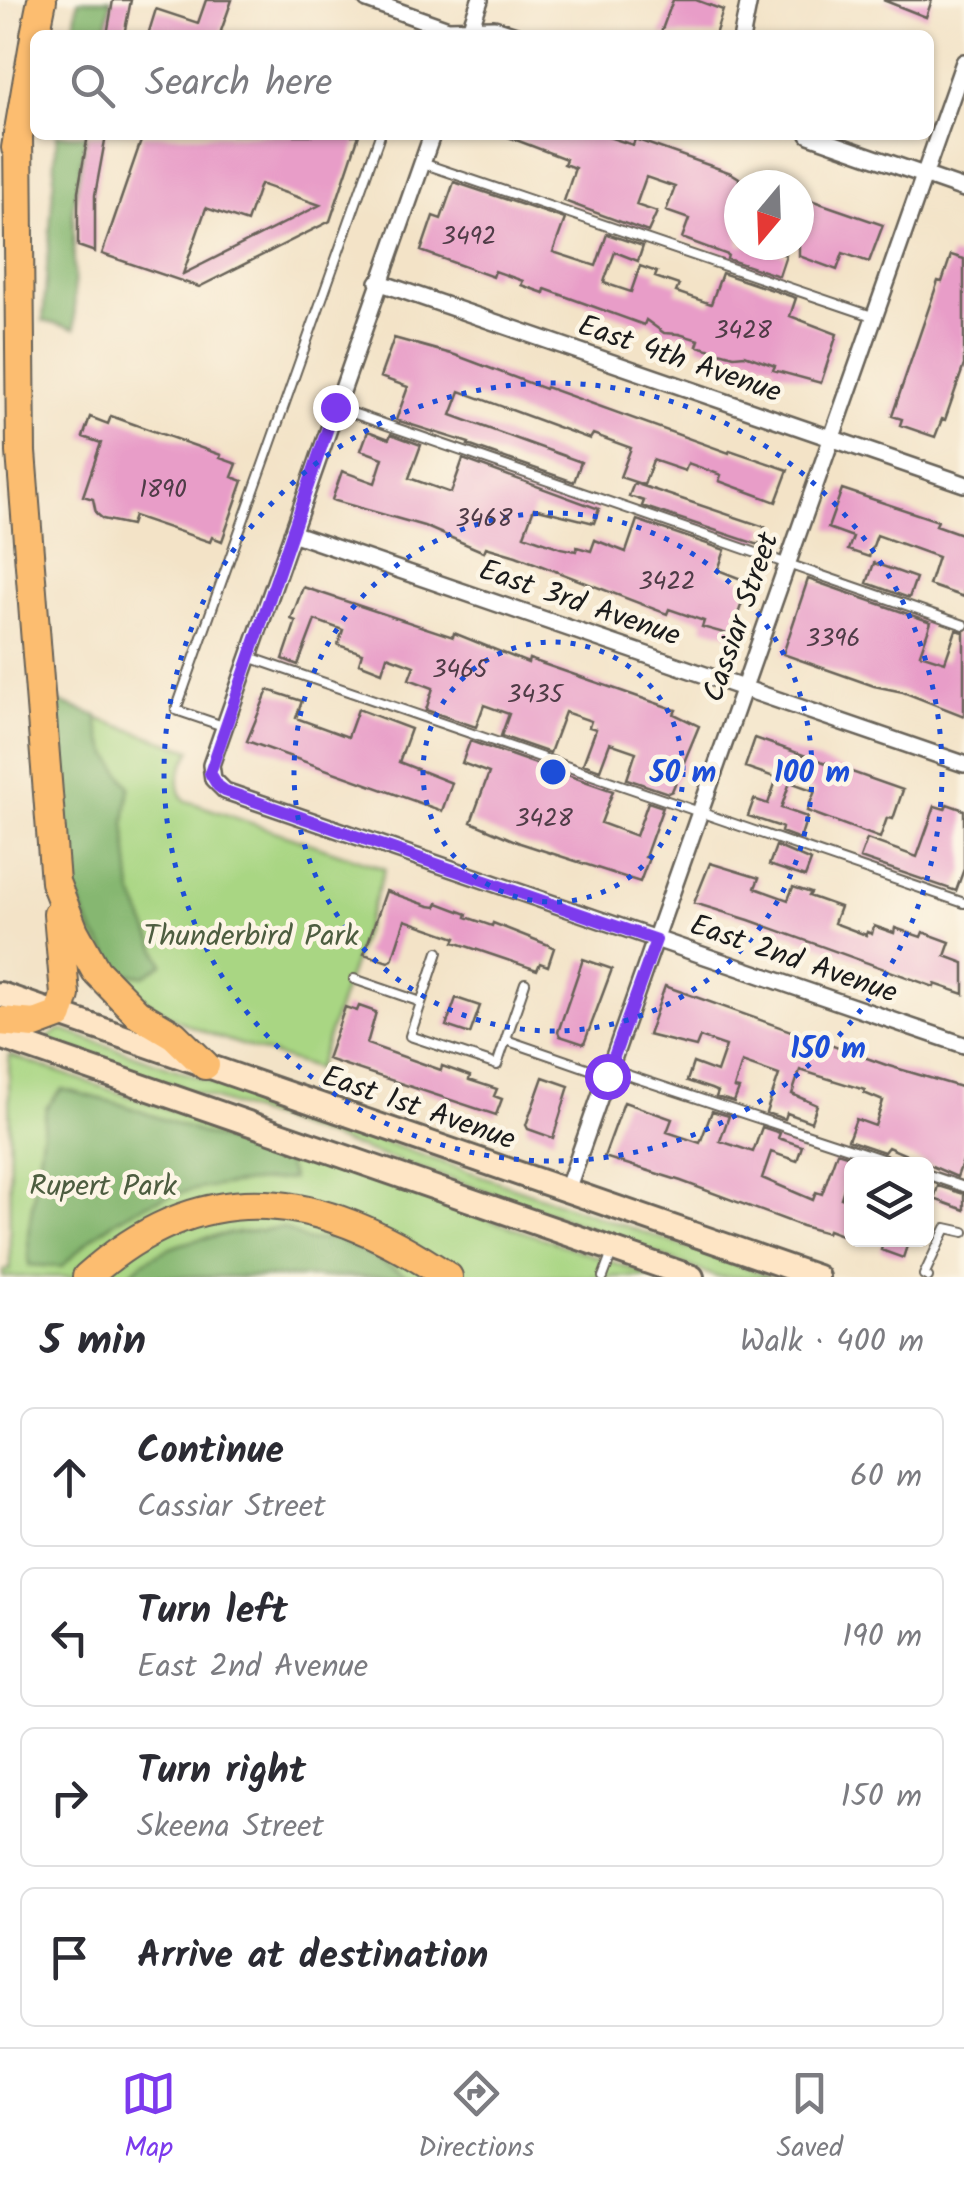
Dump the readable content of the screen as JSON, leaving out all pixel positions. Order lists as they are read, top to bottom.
{
  "streets": {
    "main road": ["East 1st Avenue"],
    "street": [
      "East 4th Avenue",
      "East 3rd Avenue",
      "Cassiar Street",
      "East 2nd Avenue"
    ]
  },
  "crossings": [
    ["East 4th Avenue", "Cassiar Street"],
    ["East 3rd Avenue", "Cassiar Street"],
    ["Cassiar Street", "East 2nd Avenue"],
    ["Cassiar Street", "East 1st Avenue"]
  ],
  "parks": ["Thunderbird Park", "Rupert Park"],
  "house_numbers": [
    "3492",
    "3428",
    "1890",
    "3468",
    "3422",
    "3396",
    "3465",
    "3435",
    "3428"
  ],
  "north": "bottom",
  "page": {
    "search": "Search here",
    "heading": ["5 min", "Walk · 400 m"],
    "list": [
      ["Continue", "Cassiar Street", "60 m"],
      ["Turn left", "East 2nd Avenue", "190 m"],
      ["Turn right", "Skeena Street", "150 m"],
      "Arrive at destination"
    ],
    "nav": ["Map", "Directions", "Saved"]
  },
  "rings": ["50 m", "100 m", "150 m"]
}
